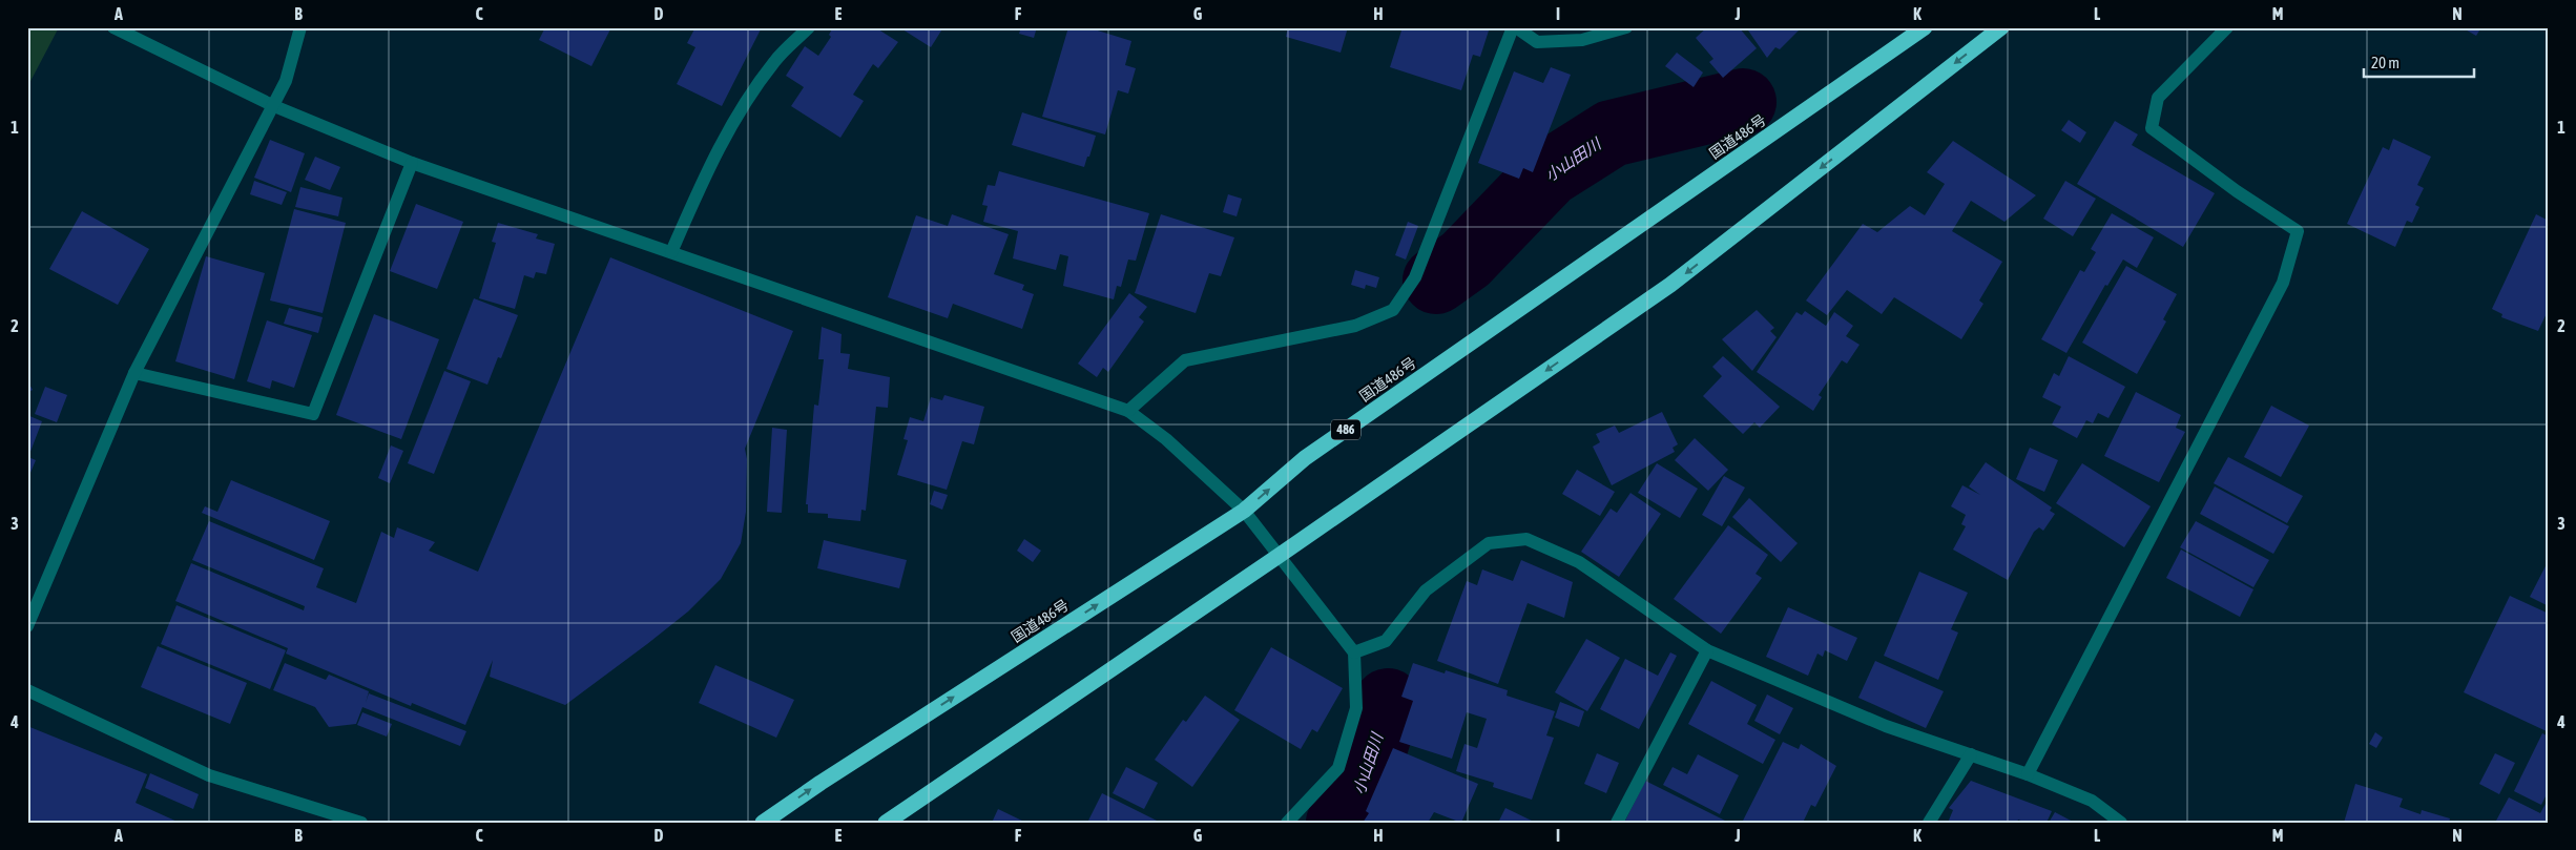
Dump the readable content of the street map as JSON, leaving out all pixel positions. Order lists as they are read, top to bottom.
{
  "streets": {
    "highway": ["国道486号", "486"]
  },
  "water": ["小山田川"],
  "scale_bar": "20 m",
  "grid": {
    "columns": [
      "A",
      "B",
      "C",
      "D",
      "E",
      "F",
      "G",
      "H",
      "I",
      "J",
      "K",
      "L",
      "M",
      "N"
    ],
    "rows": [
      "1",
      "2",
      "3",
      "4"
    ]
  }
}
